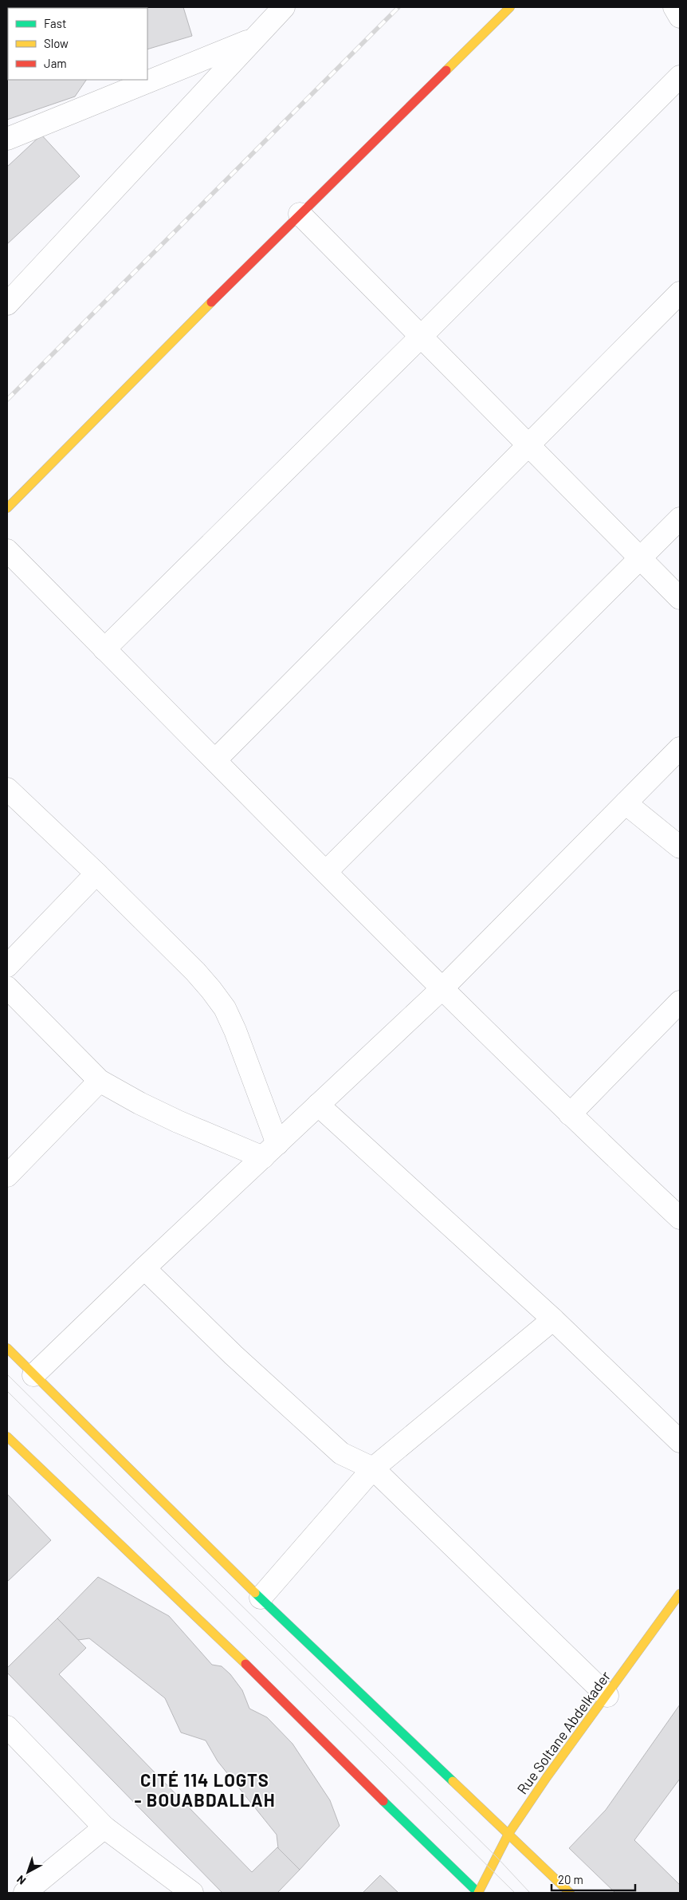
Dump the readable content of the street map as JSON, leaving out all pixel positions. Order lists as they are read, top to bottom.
{
  "streets": {
    "main road": ["Rue Soltane Abdelkader"]
  },
  "districts": ["CITÉ 114 LOGTS - BOUABDALLAH"],
  "legend": ["Fast", "Slow", "Jam"],
  "scale_bar": "20 m",
  "north": "bottom left"
}
